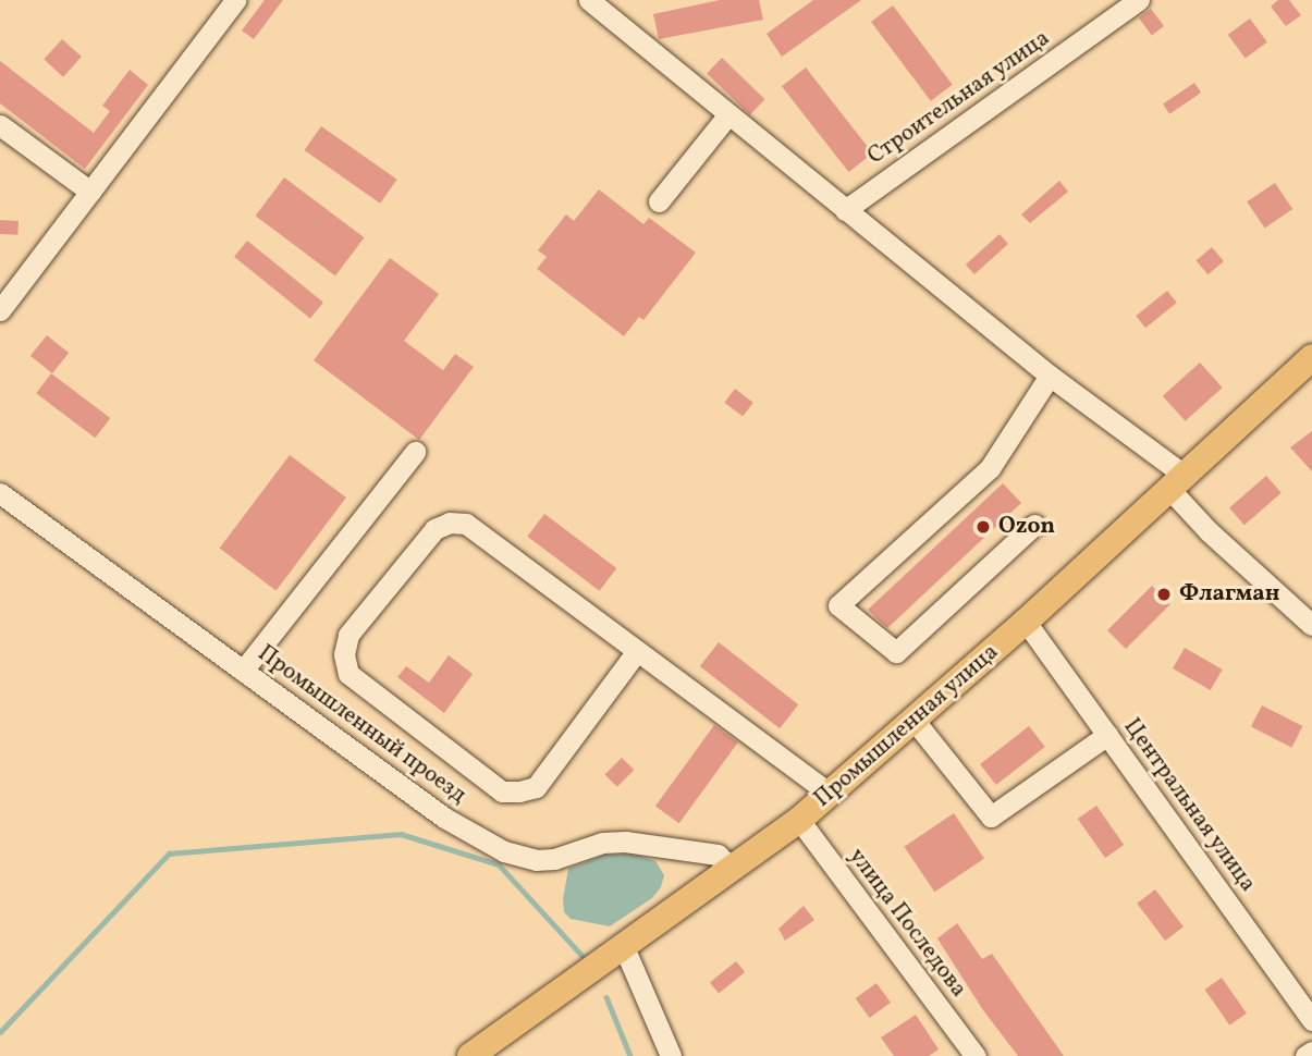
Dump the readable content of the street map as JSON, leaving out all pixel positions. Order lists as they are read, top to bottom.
{
  "streets": {
    "main road": ["Промышленная улица"],
    "street": [
      "Строительная улица",
      "Промышленный проезд",
      "Центральная улица",
      "улица Последова"
    ]
  },
  "crossings": [
    ["Промышленный проезд", "Промышленная улица"],
    ["Промышленная улица", "Центральная улица"],
    ["Промышленная улица", "улица Последова"]
  ],
  "places": ["Ozon", "Флагман"]
}
